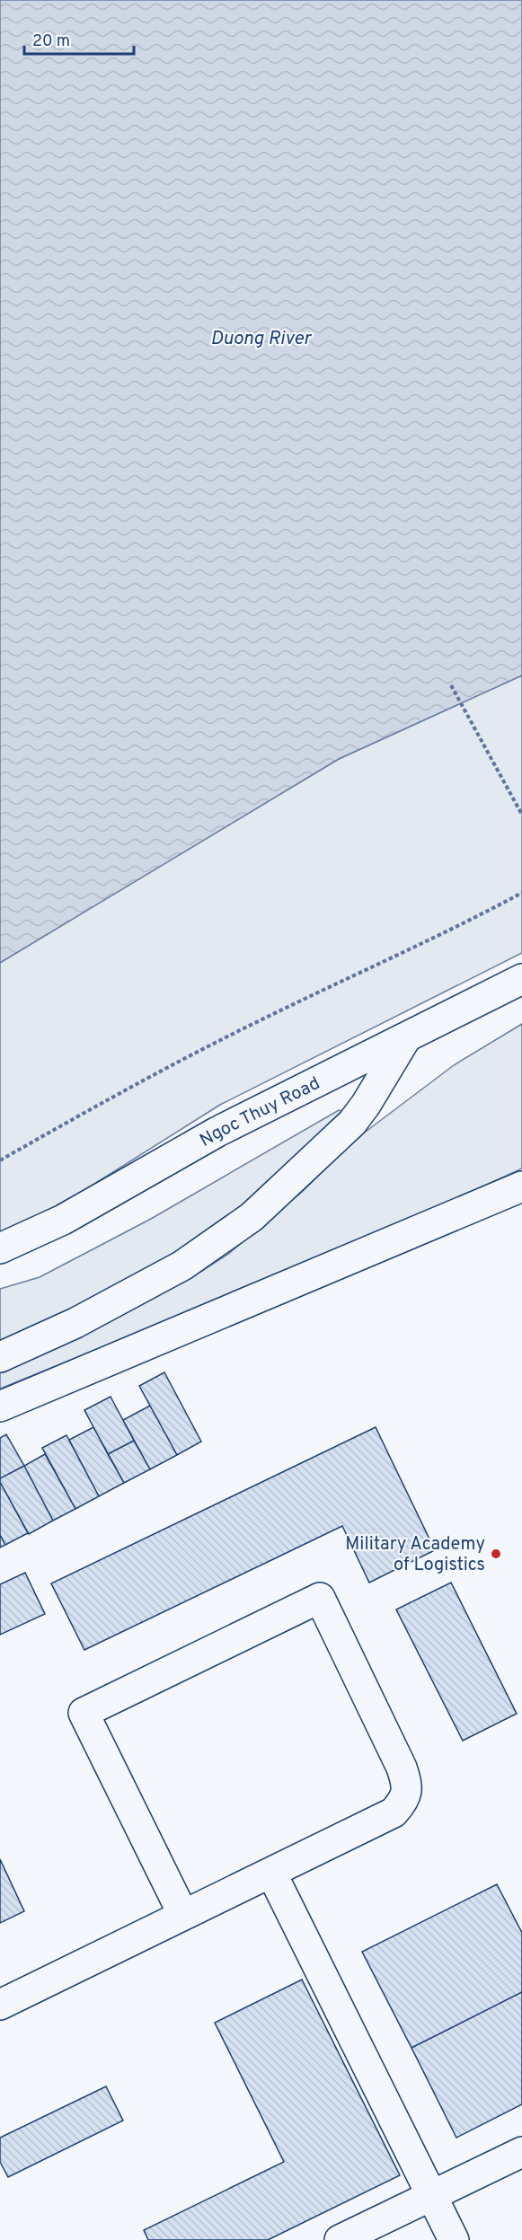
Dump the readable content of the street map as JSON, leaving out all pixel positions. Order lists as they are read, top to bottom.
{
  "streets": {
    "main road": ["Ngoc Thuy Road"]
  },
  "water": ["Duong River"],
  "places": ["Military Academy of Logistics"],
  "scale_bar": "20 m"
}
